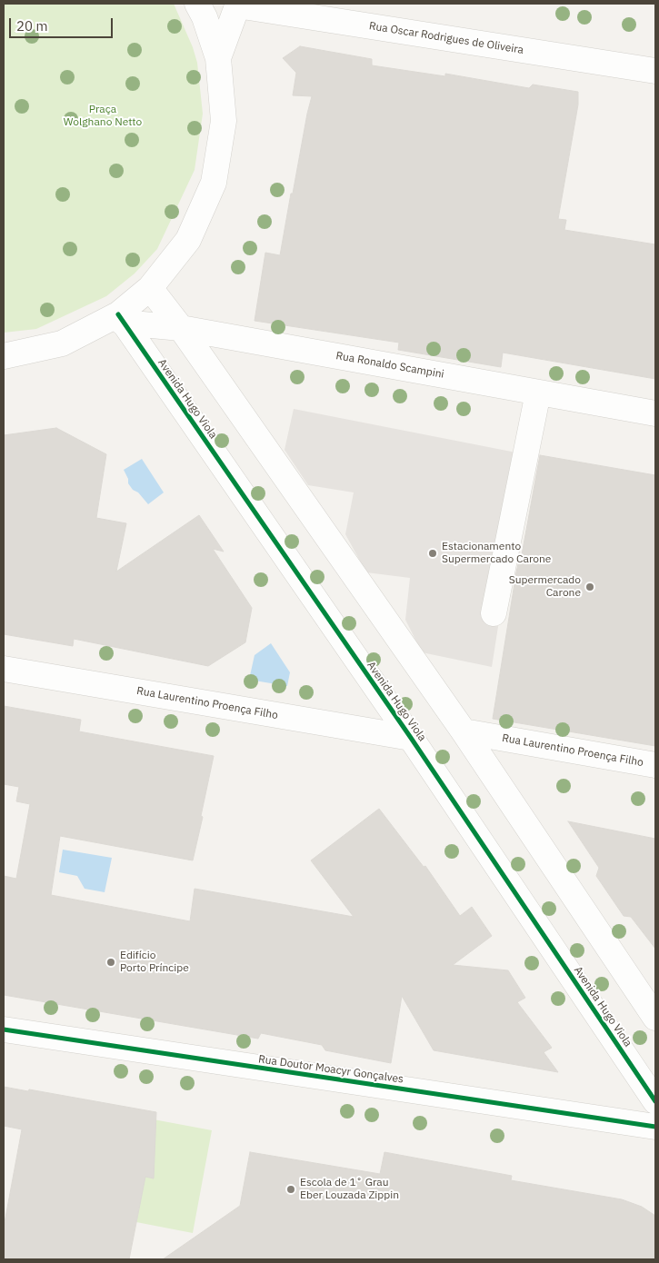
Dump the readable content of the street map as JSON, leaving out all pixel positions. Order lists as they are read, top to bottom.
{
  "streets": {
    "street": [
      "Rua Oscar Rodrigues de Oliveira",
      "Rua Ronaldo Scampini",
      "Avenida Hugo Viola",
      "Rua Laurentino Proença Filho",
      "Rua Doutor Moacyr Gonçalves"
    ]
  },
  "crossings": [
    ["Rua Ronaldo Scampini", "Avenida Hugo Viola"],
    ["Avenida Hugo Viola", "Rua Laurentino Proença Filho"]
  ],
  "parks": ["Praça Wolghano Netto"],
  "places": [
    "Estacionamento Supermercado Carone",
    "Supermercado Carone",
    "Edifício Porto Príncipe",
    "Escola de 1˚ Grau Eber Louzada Zippin"
  ],
  "scale_bar": "20 m"
}
